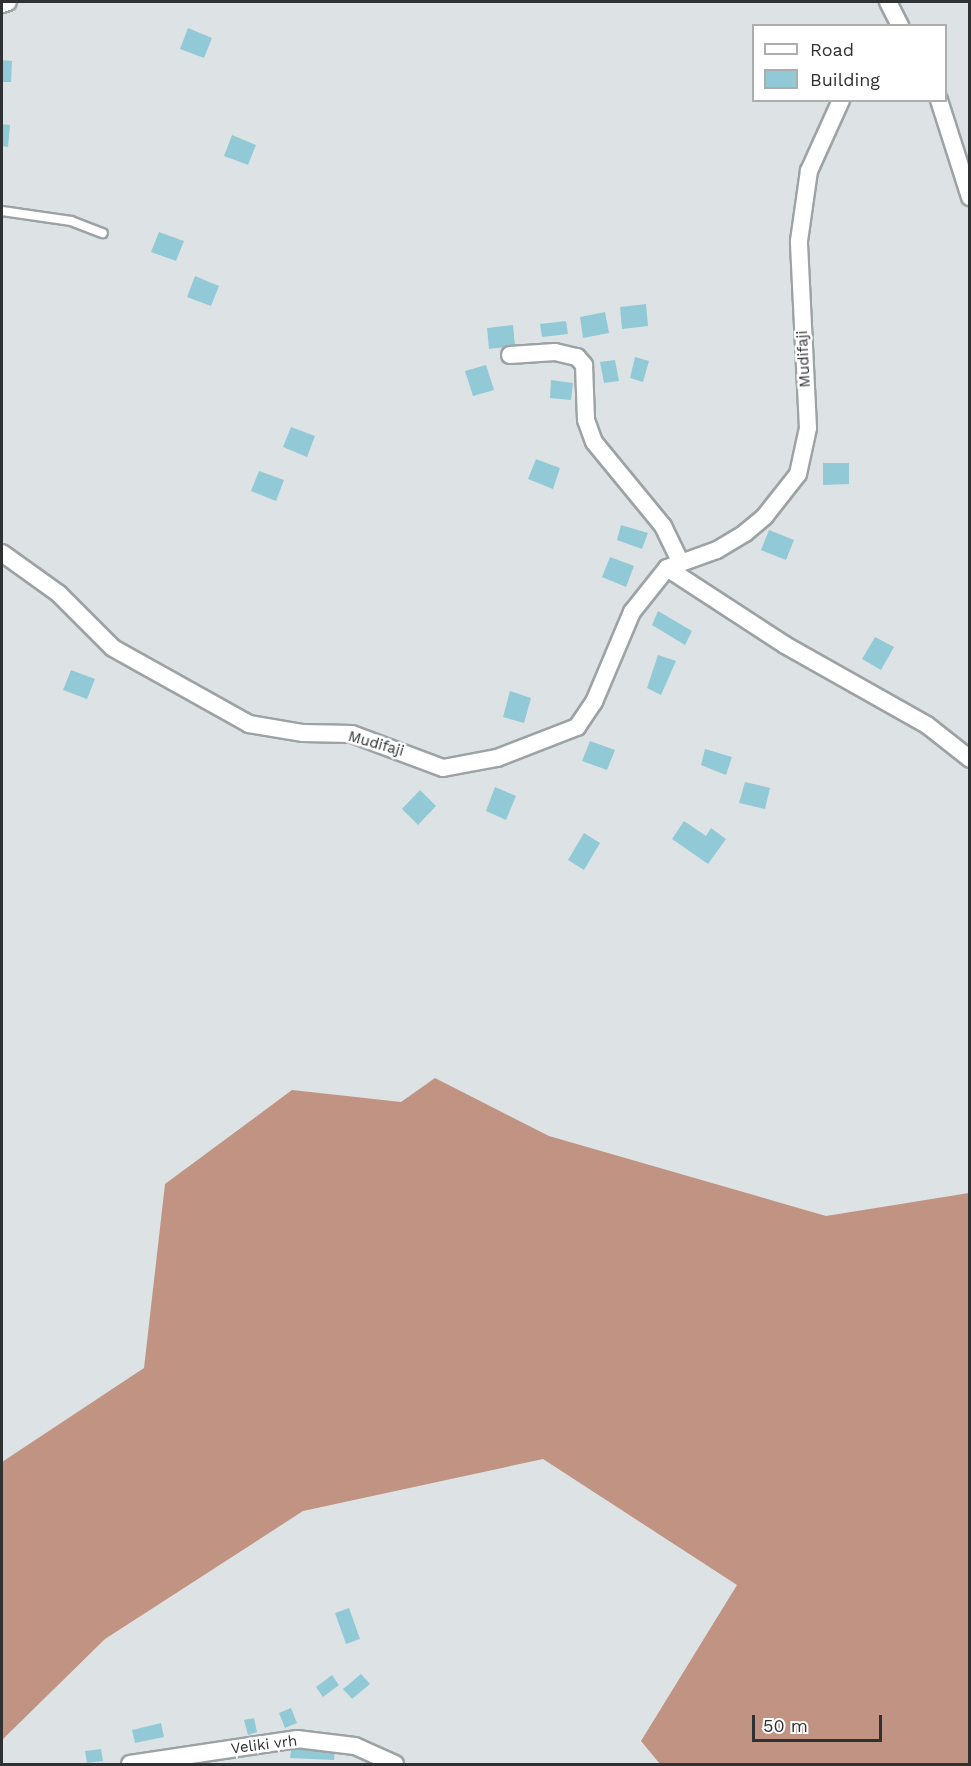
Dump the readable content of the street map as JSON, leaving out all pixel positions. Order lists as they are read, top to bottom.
{
  "streets": {
    "street": ["Mudifaji", "Veliki vrh"]
  },
  "legend": ["Road", "Building"],
  "scale_bar": "50 m"
}
